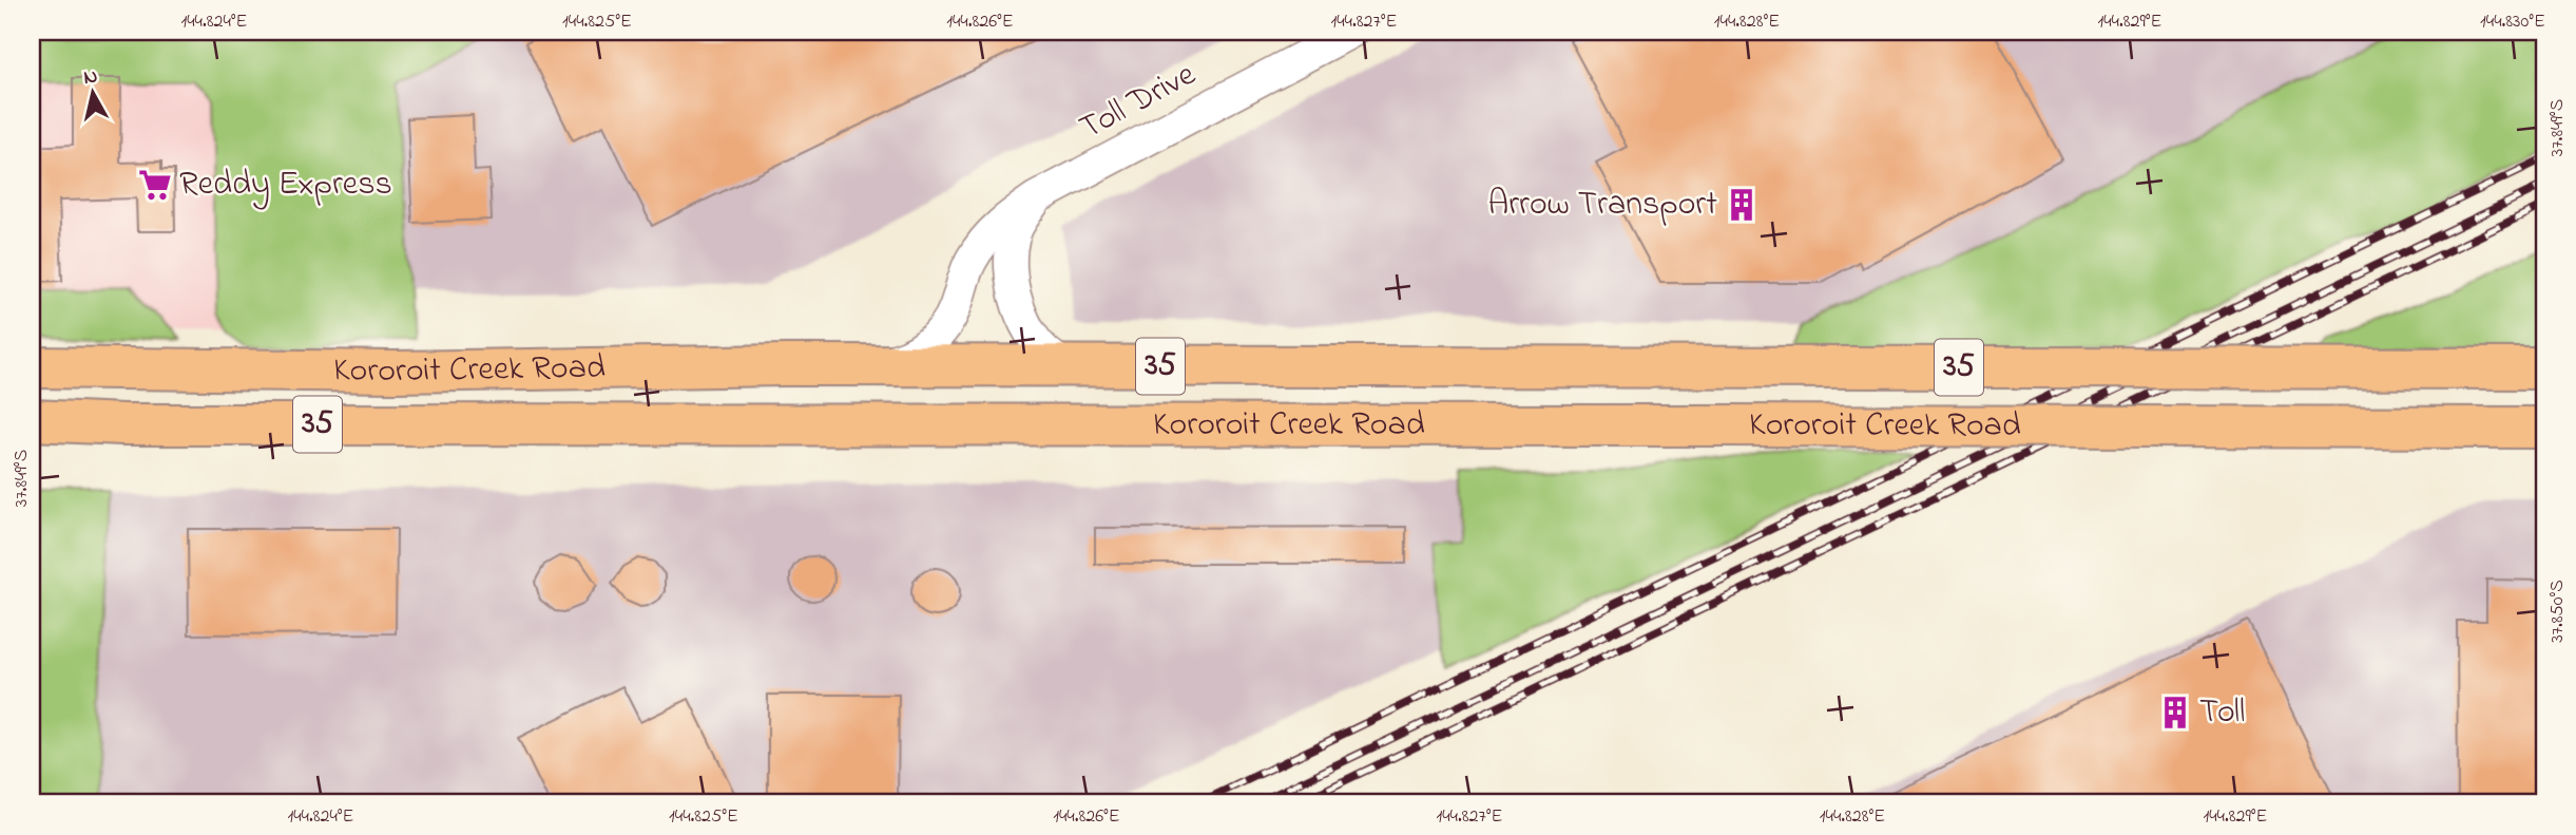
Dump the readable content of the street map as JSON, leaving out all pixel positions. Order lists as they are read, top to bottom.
{
  "streets": {
    "main road": ["35", "Kororoit Creek Road"],
    "street": ["Toll Drive"]
  },
  "crossings": [
    ["Toll Drive", "Kororoit Creek Road"]
  ],
  "places": {
    "supermarket": ["Reddy Express"],
    "building": ["Arrow Transport", "Toll"]
  },
  "north": "top",
  "coordinates": [
    "144.824°E",
    "144.825°E",
    "144.826°E",
    "144.827°E",
    "144.828°E",
    "144.829°E",
    "144.830°E",
    "37.849°S",
    "37.850°S"
  ]
}
